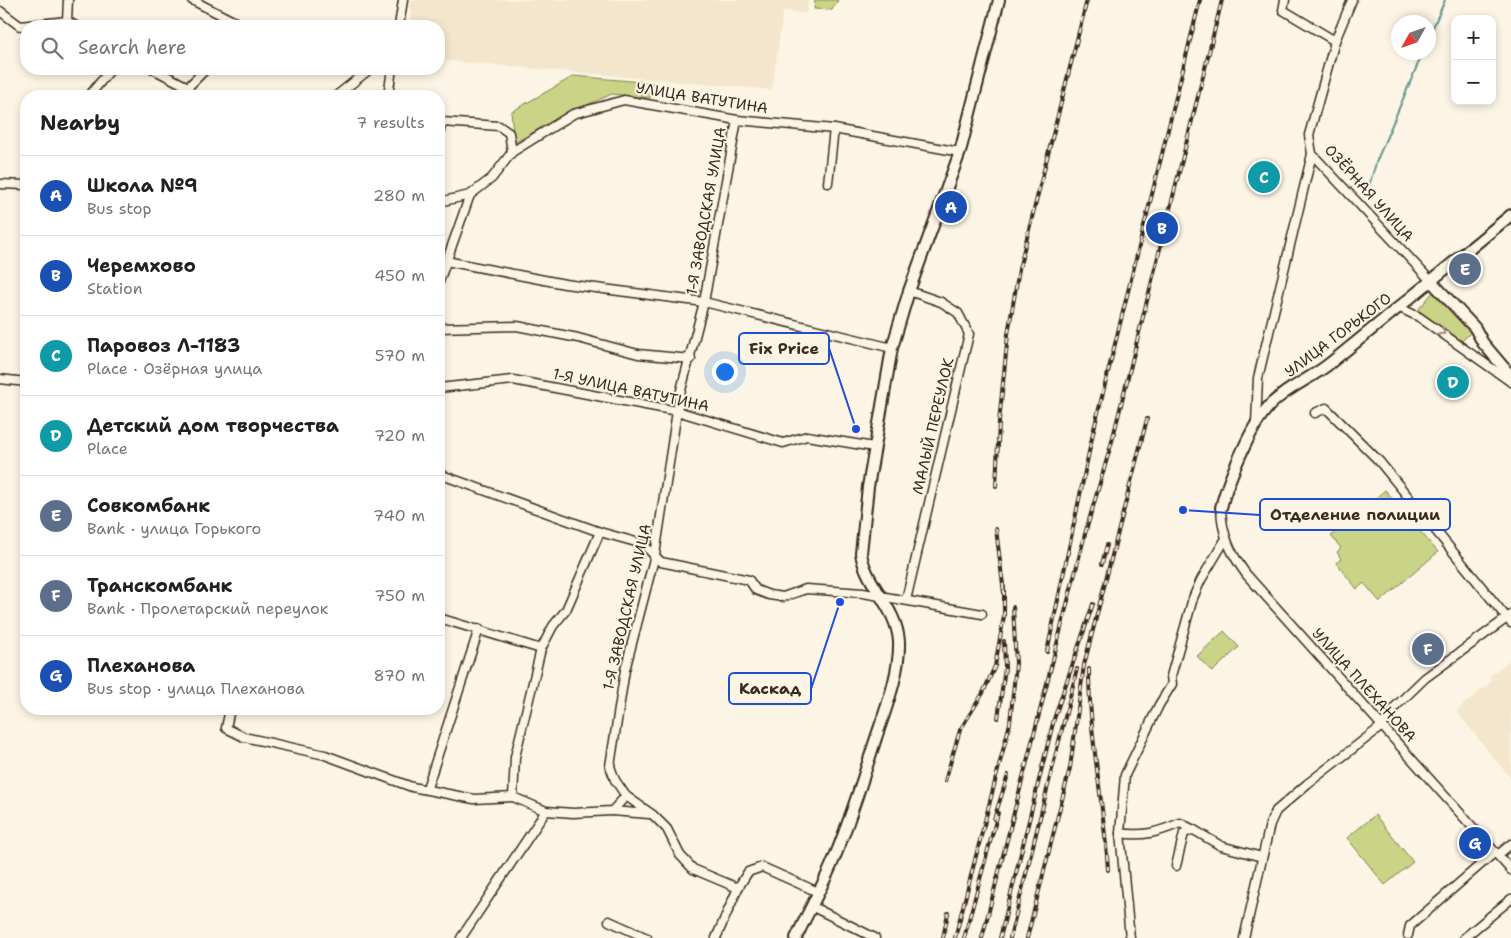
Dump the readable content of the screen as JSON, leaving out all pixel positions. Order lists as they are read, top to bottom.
{
  "streets": {
    "street": [
      "УЛИЦА ВАТУТИНА",
      "ОЗЁРНАЯ УЛИЦА",
      "1-Я ЗАВОДСКАЯ УЛИЦА",
      "УЛИЦА ГОРЬКОГО",
      "1-Я УЛИЦА ВАТУТИНА",
      "МАЛЫЙ ПЕРЕУЛОК",
      "УЛИЦА ПЛЕХАНОВА"
    ]
  },
  "crossings": [
    ["УЛИЦА ВАТУТИНА", "1-Я ЗАВОДСКАЯ УЛИЦА"],
    ["ОЗЁРНАЯ УЛИЦА", "УЛИЦА ГОРЬКОГО"],
    ["1-Я ЗАВОДСКАЯ УЛИЦА", "1-Я УЛИЦА ВАТУТИНА"],
    ["УЛИЦА ГОРЬКОГО", "УЛИЦА ПЛЕХАНОВА"]
  ],
  "places": ["Fix Price", "Отделение полиции", "Каскад"],
  "north": "bottom left",
  "page": {
    "map_buttons": ["+", "−"],
    "search": "Search here",
    "heading": ["Nearby", "7 results"],
    "list": [
      {
        "mark": "A",
        "name": "Школа №9",
        "note": "Bus stop",
        "value": "280 m"
      },
      {
        "mark": "B",
        "name": "Черемхово",
        "note": "Station",
        "value": "450 m"
      },
      {
        "mark": "C",
        "name": "Паровоз Л-1183",
        "note": "Place · Озёрная улица",
        "value": "570 m"
      },
      {
        "mark": "D",
        "name": "Детский дом творчества",
        "note": "Place",
        "value": "720 m"
      },
      {
        "mark": "E",
        "name": "Совкомбанк",
        "note": "Bank · улица Горького",
        "value": "740 m"
      },
      {
        "mark": "F",
        "name": "Транскомбанк",
        "note": "Bank · Пролетарский переулок",
        "value": "750 m"
      },
      {
        "mark": "G",
        "name": "Плеханова",
        "note": "Bus stop · улица Плеханова",
        "value": "870 m"
      }
    ],
    "pins": [
      "C",
      "A",
      "B",
      "E",
      "D",
      "F",
      "G"
    ]
  }
}
